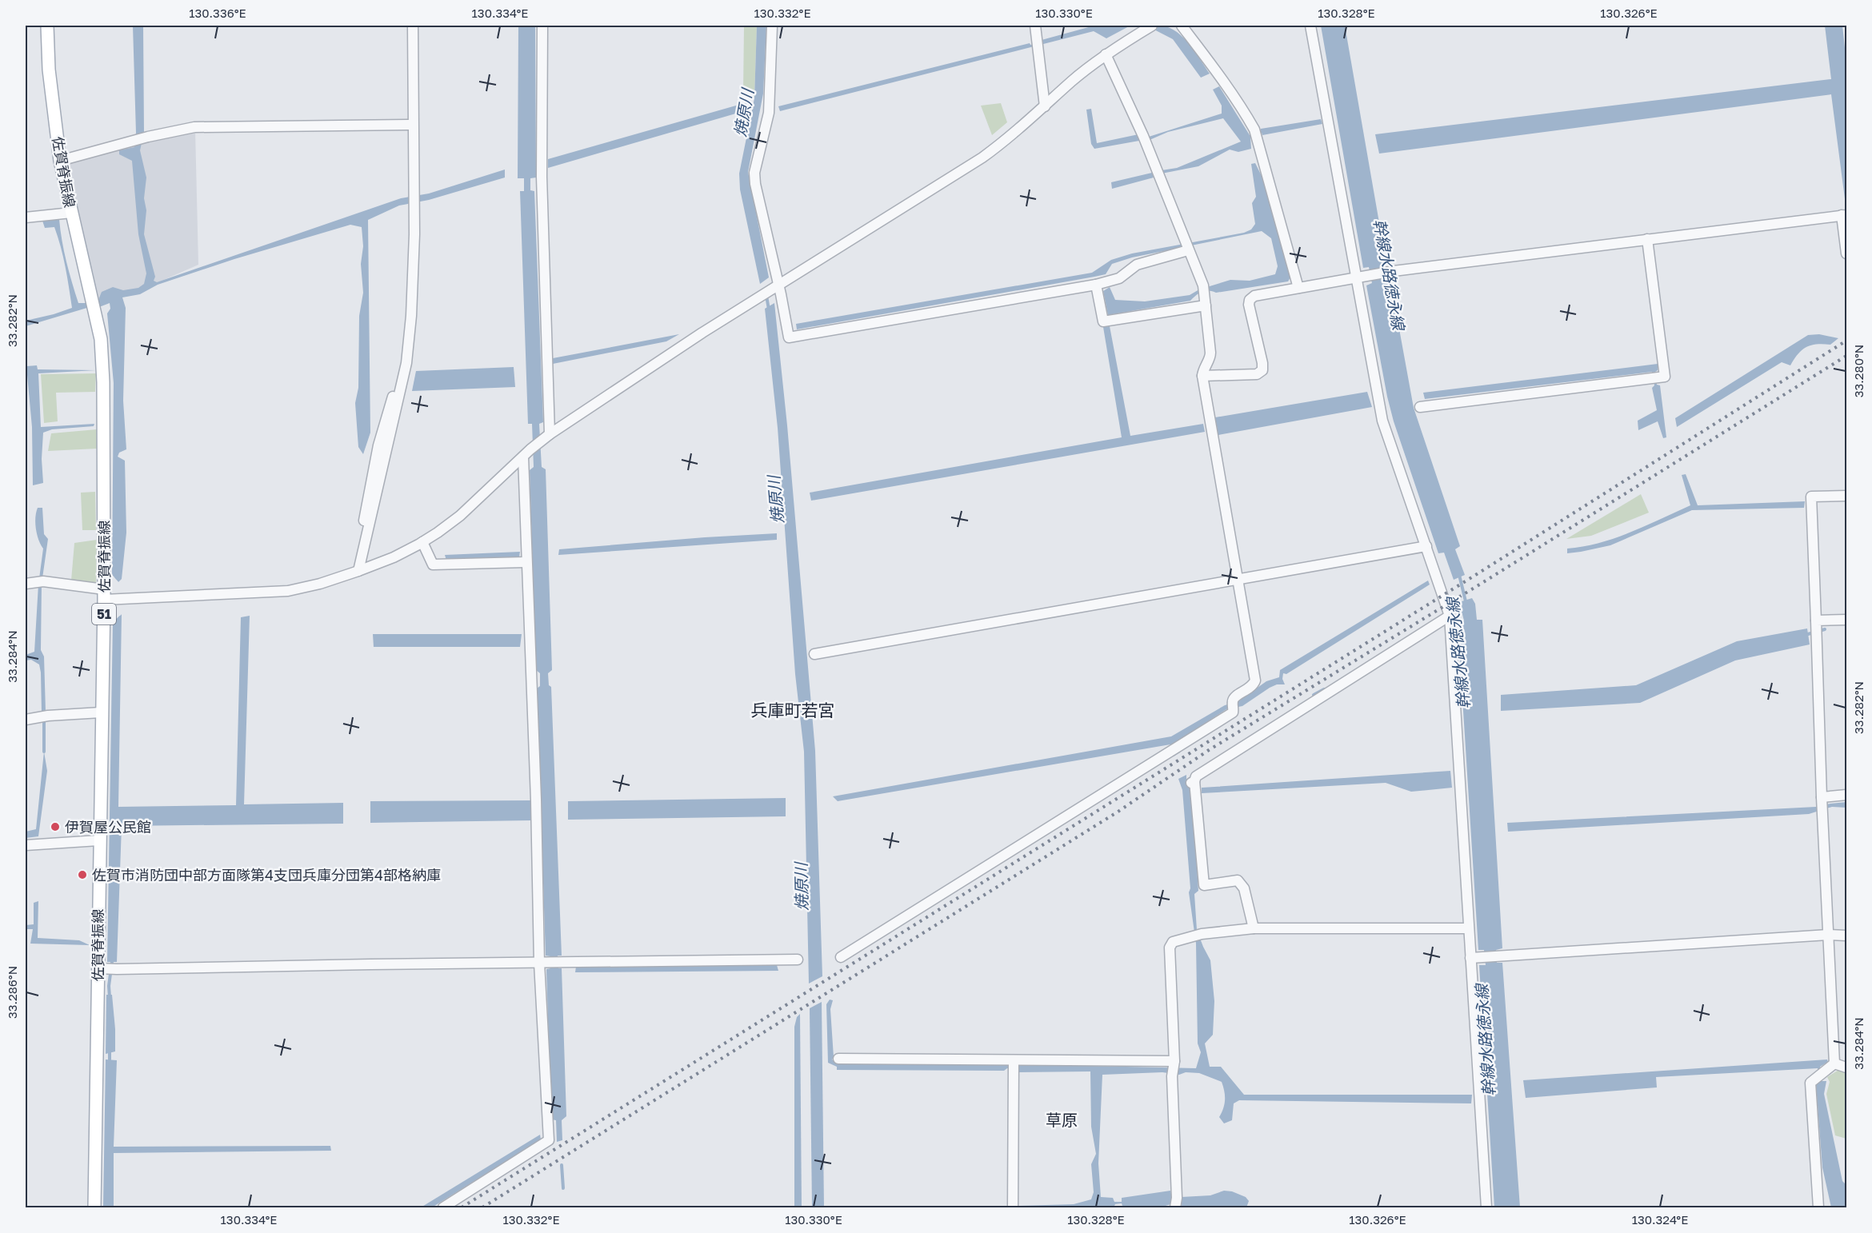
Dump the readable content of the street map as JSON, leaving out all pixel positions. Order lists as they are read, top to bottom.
{
  "streets": {
    "main road": ["佐賀脊振線", "51"]
  },
  "districts": ["兵庫町若宮", "草原"],
  "water": ["焼原川", "幹線水路徳永線"],
  "places": ["伊賀屋公民館", "佐賀市消防団中部方面隊第4支団兵庫分団第4部格納庫"],
  "coordinates": [
    "130.336°E",
    "130.334°E",
    "130.332°E",
    "130.330°E",
    "130.328°E",
    "130.326°E",
    "33.282°N",
    "33.280°N",
    "33.284°N",
    "33.286°N",
    "130.324°E"
  ]
}
